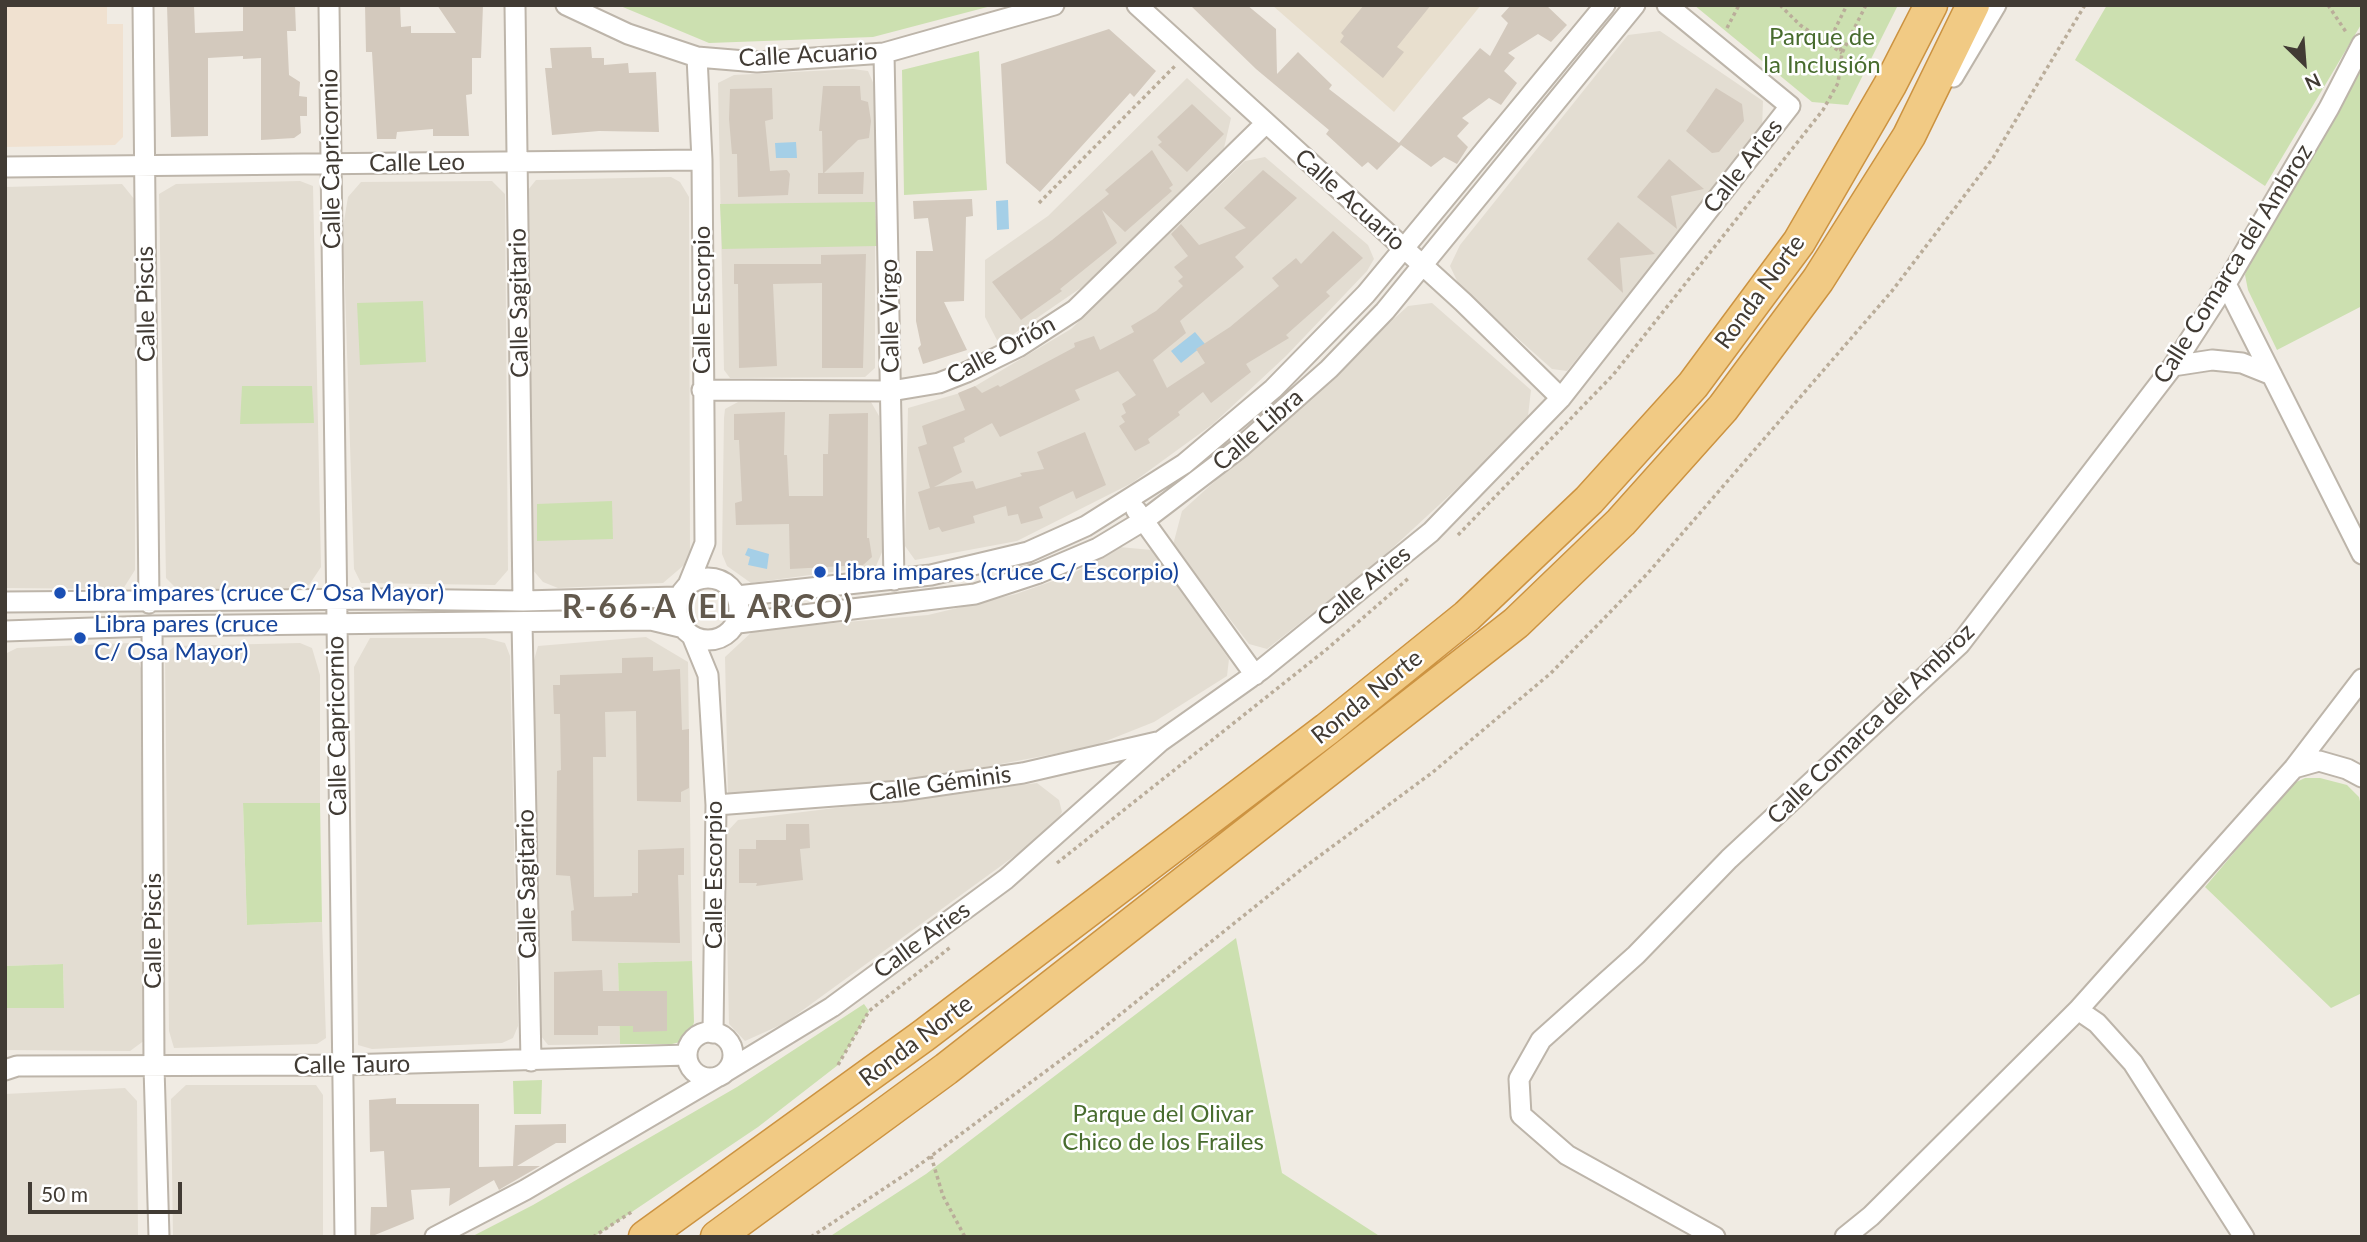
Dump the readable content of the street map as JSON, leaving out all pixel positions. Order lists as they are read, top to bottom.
{
  "streets": {
    "highway": ["Ronda Norte"],
    "street": [
      "Calle Acuario",
      "Calle Capricornio",
      "Calle Leo",
      "Calle Aries",
      "Calle Comarca del Ambroz",
      "Calle Escorpio",
      "Calle Sagitario",
      "Calle Piscis",
      "Calle Virgo",
      "Calle Orión",
      "Calle Libra",
      "Calle Géminis",
      "Calle Tauro"
    ]
  },
  "crossings": [
    ["Calle Acuario", "Calle Aries"],
    ["Calle Acuario", "Calle Escorpio"],
    ["Calle Acuario", "Calle Virgo"],
    ["Calle Acuario", "Calle Orión"],
    ["Calle Acuario", "Calle Libra"],
    ["Calle Capricornio", "Calle Leo"],
    ["Calle Capricornio", "Calle Tauro"],
    ["Calle Leo", "Calle Escorpio"],
    ["Calle Leo", "Calle Sagitario"],
    ["Calle Leo", "Calle Piscis"],
    ["Calle Aries", "Calle Escorpio"],
    ["Calle Aries", "Calle Géminis"],
    ["Calle Aries", "Calle Tauro"],
    ["Calle Escorpio", "Calle Orión"],
    ["Calle Escorpio", "Calle Libra"],
    ["Calle Escorpio", "Calle Géminis"],
    ["Calle Escorpio", "Calle Tauro"],
    ["Calle Sagitario", "Calle Tauro"],
    ["Calle Piscis", "Calle Tauro"],
    ["Calle Virgo", "Calle Orión"],
    ["Calle Virgo", "Calle Libra"]
  ],
  "districts": ["R-66-A (EL ARCO)"],
  "parks": ["Parque de la Inclusión", "Parque del Olivar Chico de los Frailes"],
  "places": ["Libra impares (cruce C/ Escorpio)", "Libra impares (cruce C/ Osa Mayor)", "Libra pares (cruce C/ Osa Mayor)"],
  "scale_bar": "50 m",
  "north": "bottom right"
}
